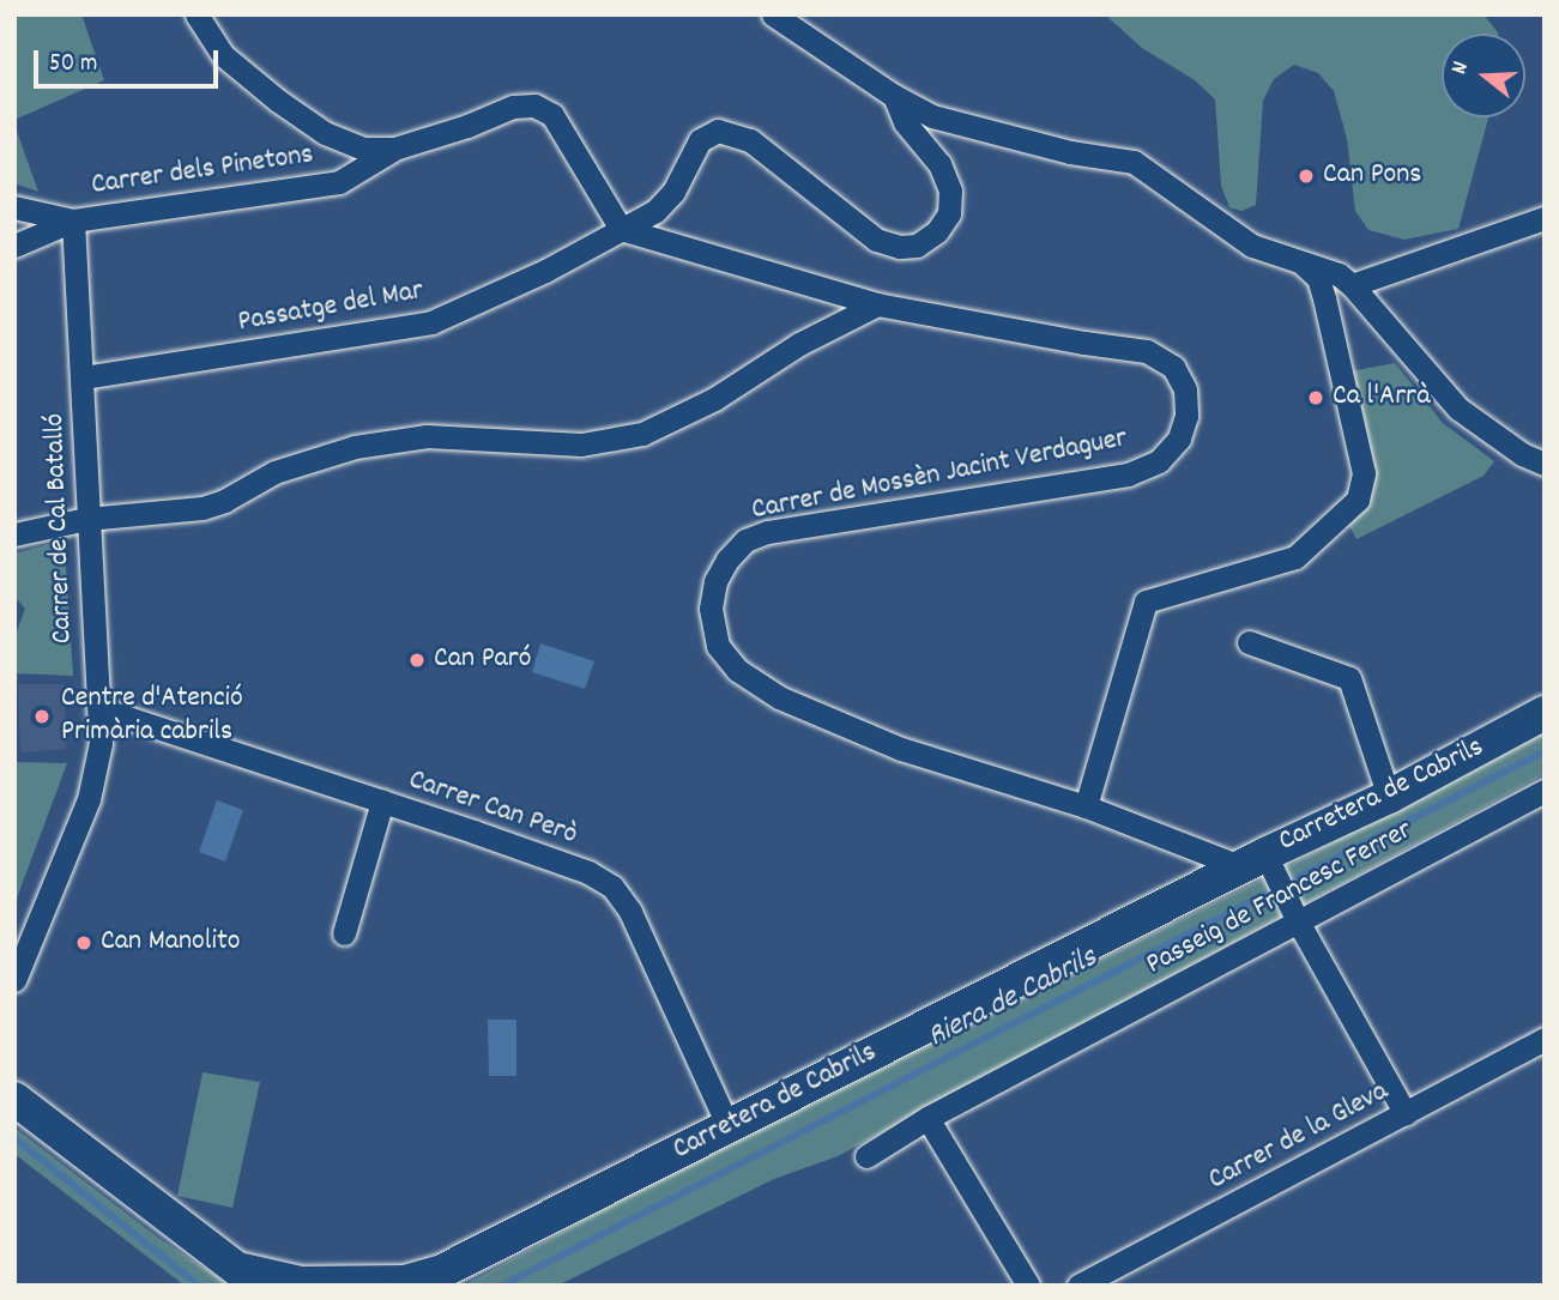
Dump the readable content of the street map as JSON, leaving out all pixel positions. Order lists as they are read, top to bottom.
{
  "streets": {
    "street": [
      "Carrer dels Pinetons",
      "Passatge del Mar",
      "Carrer de Mossèn Jacint Verdaguer",
      "Carrer de Cal Batalló",
      "Carretera de Cabrils",
      "Carrer Can Però",
      "Passeig de Francesc Ferrer",
      "Carrer de la Gleva"
    ]
  },
  "crossings": [
    ["Carrer dels Pinetons", "Carrer de Cal Batalló"],
    ["Passatge del Mar", "Carrer de Mossèn Jacint Verdaguer"],
    ["Passatge del Mar", "Carrer de Cal Batalló"],
    ["Carrer de Mossèn Jacint Verdaguer", "Carretera de Cabrils"],
    ["Carrer de Cal Batalló", "Carrer Can Però"],
    ["Carretera de Cabrils", "Carrer Can Però"]
  ],
  "water": ["Riera de Cabrils"],
  "places": [
    "Can Pons",
    "Ca l'Arrà",
    "Can Paró",
    "Centre d'Atenció Primària cabrils",
    "Can Manolito"
  ],
  "scale_bar": "50 m",
  "north": "left"
}
